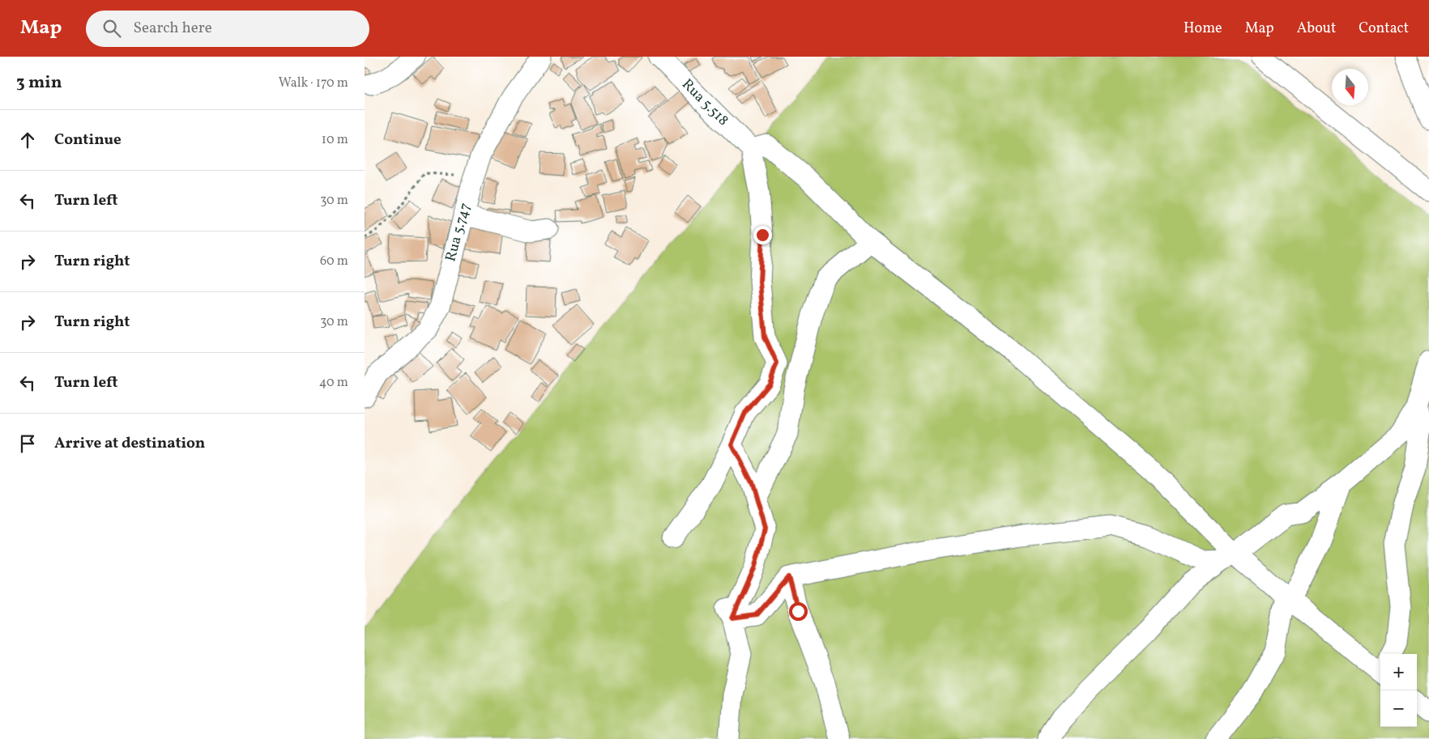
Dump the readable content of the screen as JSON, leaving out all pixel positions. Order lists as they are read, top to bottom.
{
  "streets": {
    "street": ["Rua 5.518", "Rua 5.747"]
  },
  "north": "bottom",
  "page": {
    "header": "Map",
    "search": "Search here",
    "nav": [
      "Home",
      "Map",
      "About",
      "Contact"
    ],
    "heading": ["3 min", "Walk · 170 m"],
    "list": [
      ["Continue", "10 m"],
      ["Turn left", "30 m"],
      ["Turn right", "60 m"],
      ["Turn right", "30 m"],
      ["Turn left", "40 m"],
      "Arrive at destination"
    ],
    "map_buttons": ["+", "−"]
  }
}
